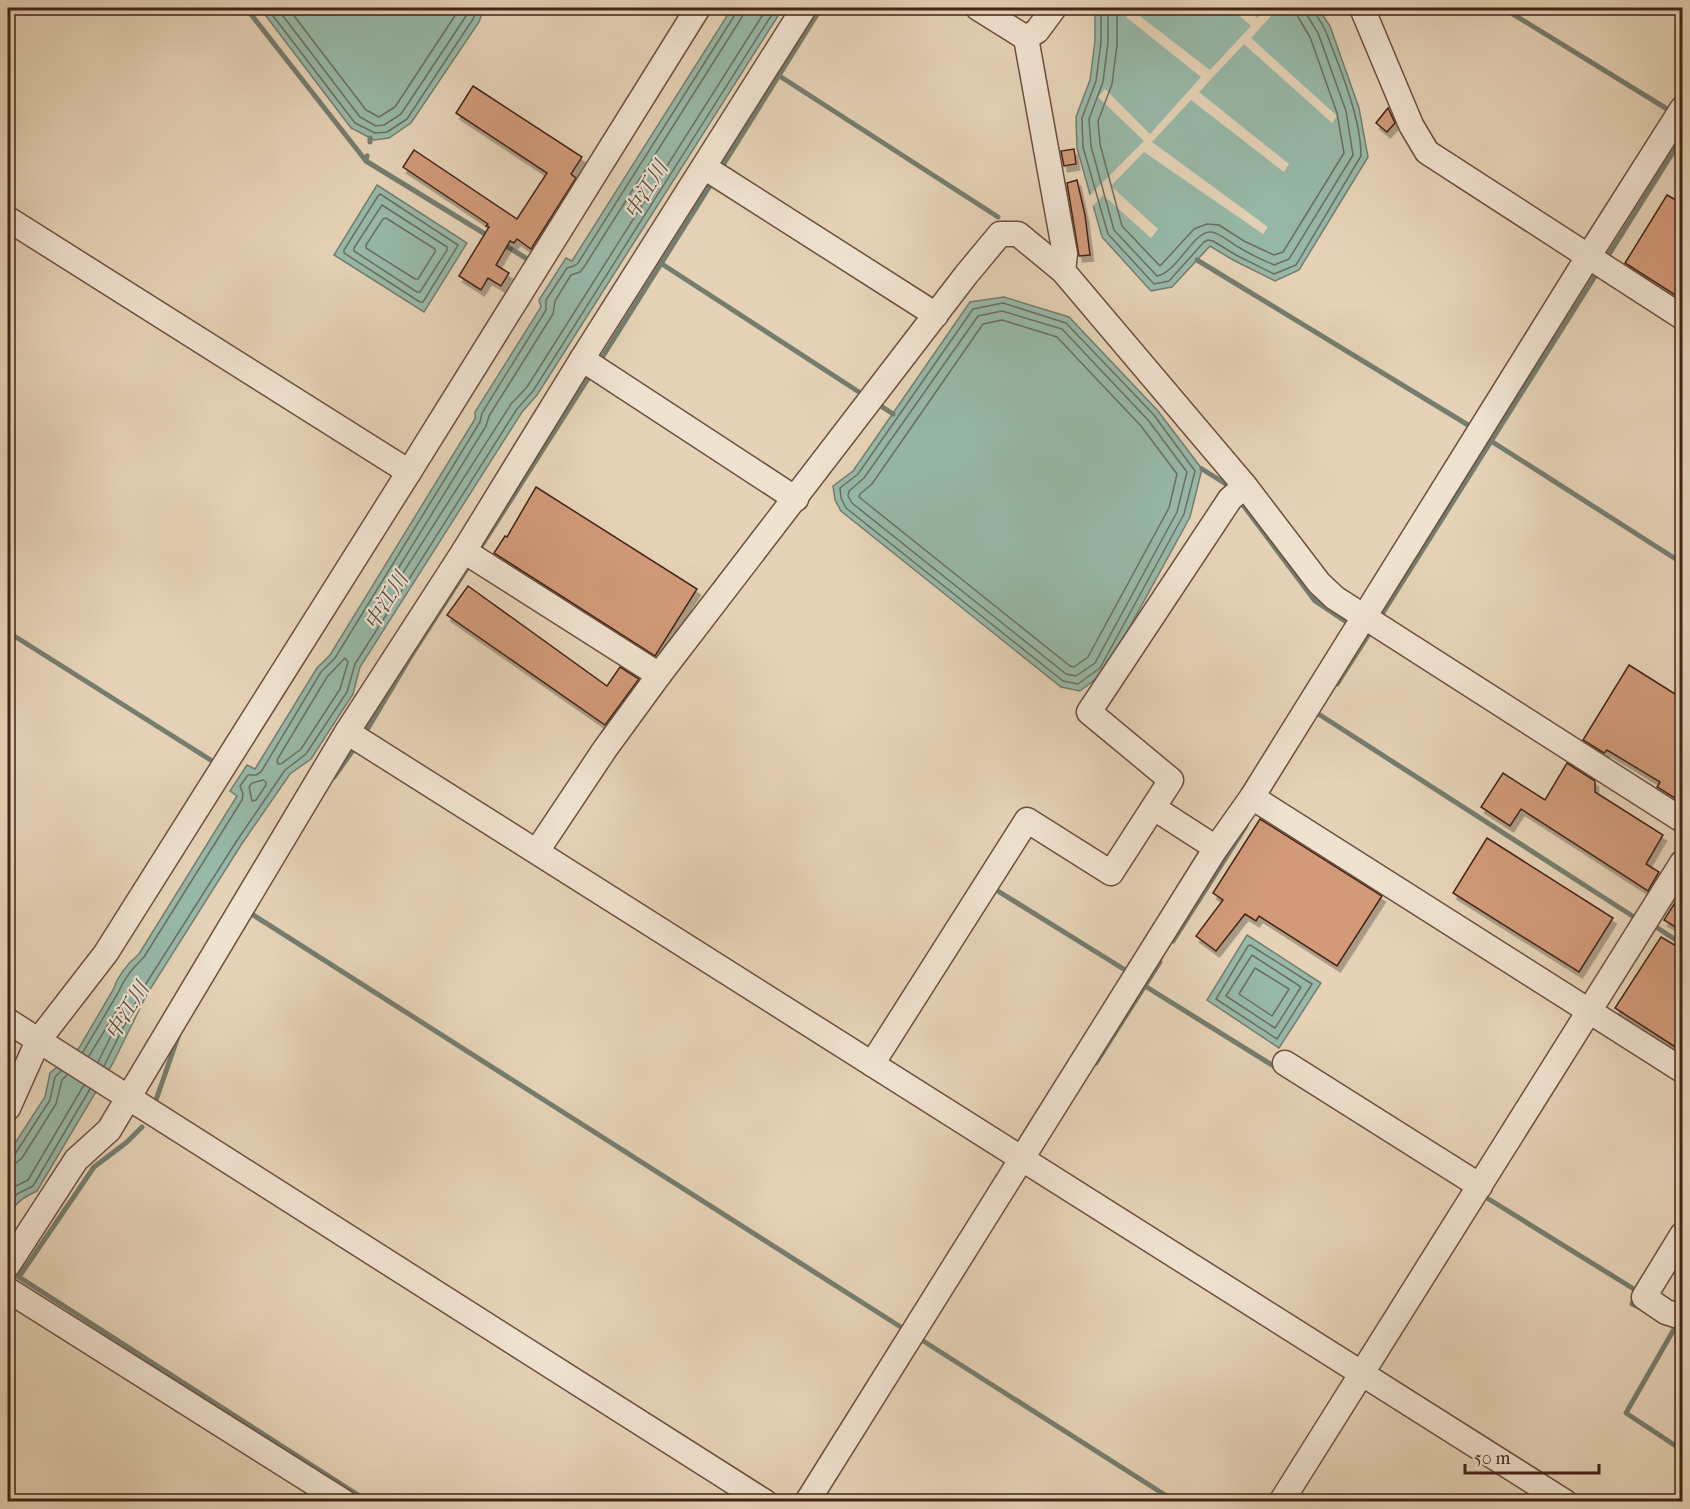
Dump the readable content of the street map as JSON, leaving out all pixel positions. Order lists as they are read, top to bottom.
{
  "water": ["中江川"],
  "scale_bar": "50 m"
}
